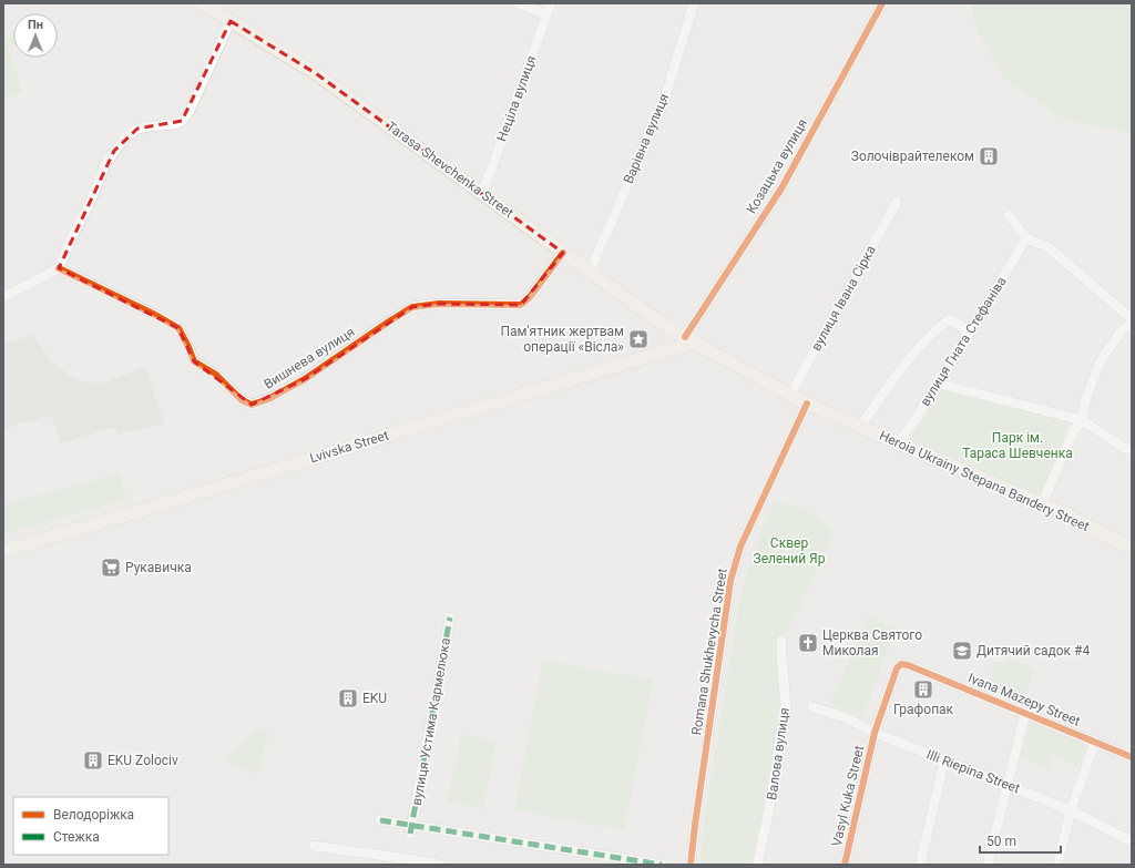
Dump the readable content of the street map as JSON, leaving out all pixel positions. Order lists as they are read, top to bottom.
{
  "streets": {
    "main road": ["Tarasa Shevchenka Street", "Lvivska Street", "Heroia Ukrainy Stepana Bandery Street"],
    "street": [
      "Неціла вулиця",
      "Варівна вулиця",
      "Козацька вулиця",
      "вулиця Івана Сірка",
      "вулиця Гната Стефаніва",
      "Вишнева вулиця",
      "Romana Shukhevycha Street",
      "Ivana Mazepy Street",
      "вулиця Устима Кармелюка",
      "Валова вулиця",
      "Illi Riepina Street",
      "Vasyl Kuka Street"
    ]
  },
  "crossings": [
    ["Неціла вулиця", "Tarasa Shevchenka Street"],
    ["Варівна вулиця", "Tarasa Shevchenka Street"],
    ["Козацька вулиця", "Tarasa Shevchenka Street"],
    ["Козацька вулиця", "Lvivska Street"],
    ["Козацька вулиця", "Heroia Ukrainy Stepana Bandery Street"],
    ["Tarasa Shevchenka Street", "Вишнева вулиця"],
    ["Tarasa Shevchenka Street", "Lvivska Street"],
    ["Tarasa Shevchenka Street", "Heroia Ukrainy Stepana Bandery Street"],
    ["вулиця Івана Сірка", "Heroia Ukrainy Stepana Bandery Street"],
    ["вулиця Гната Стефаніва", "Heroia Ukrainy Stepana Bandery Street"],
    ["Lvivska Street", "Heroia Ukrainy Stepana Bandery Street"],
    ["Heroia Ukrainy Stepana Bandery Street", "Romana Shukhevycha Street"],
    ["Ivana Mazepy Street", "Vasyl Kuka Street"],
    ["Illi Riepina Street", "Vasyl Kuka Street"]
  ],
  "parks": ["Парк ім. Тараса Шевченка", "Сквер Зелений Яр"],
  "places": {
    "building": [
      "Золочіврайтелеком",
      "Графопак",
      "EKU",
      "EKU Zolociv"
    ],
    "place": ["Пам'ятник жертвам операції «Вісла»"],
    "supermarket": ["Рукавичка"],
    "church": ["Церква Святого Миколая"],
    "school or university": ["Дитячий садок #4"]
  },
  "legend": ["Велодоріжка", "Стежка"],
  "scale_bar": "50 m",
  "north": "top"
}
